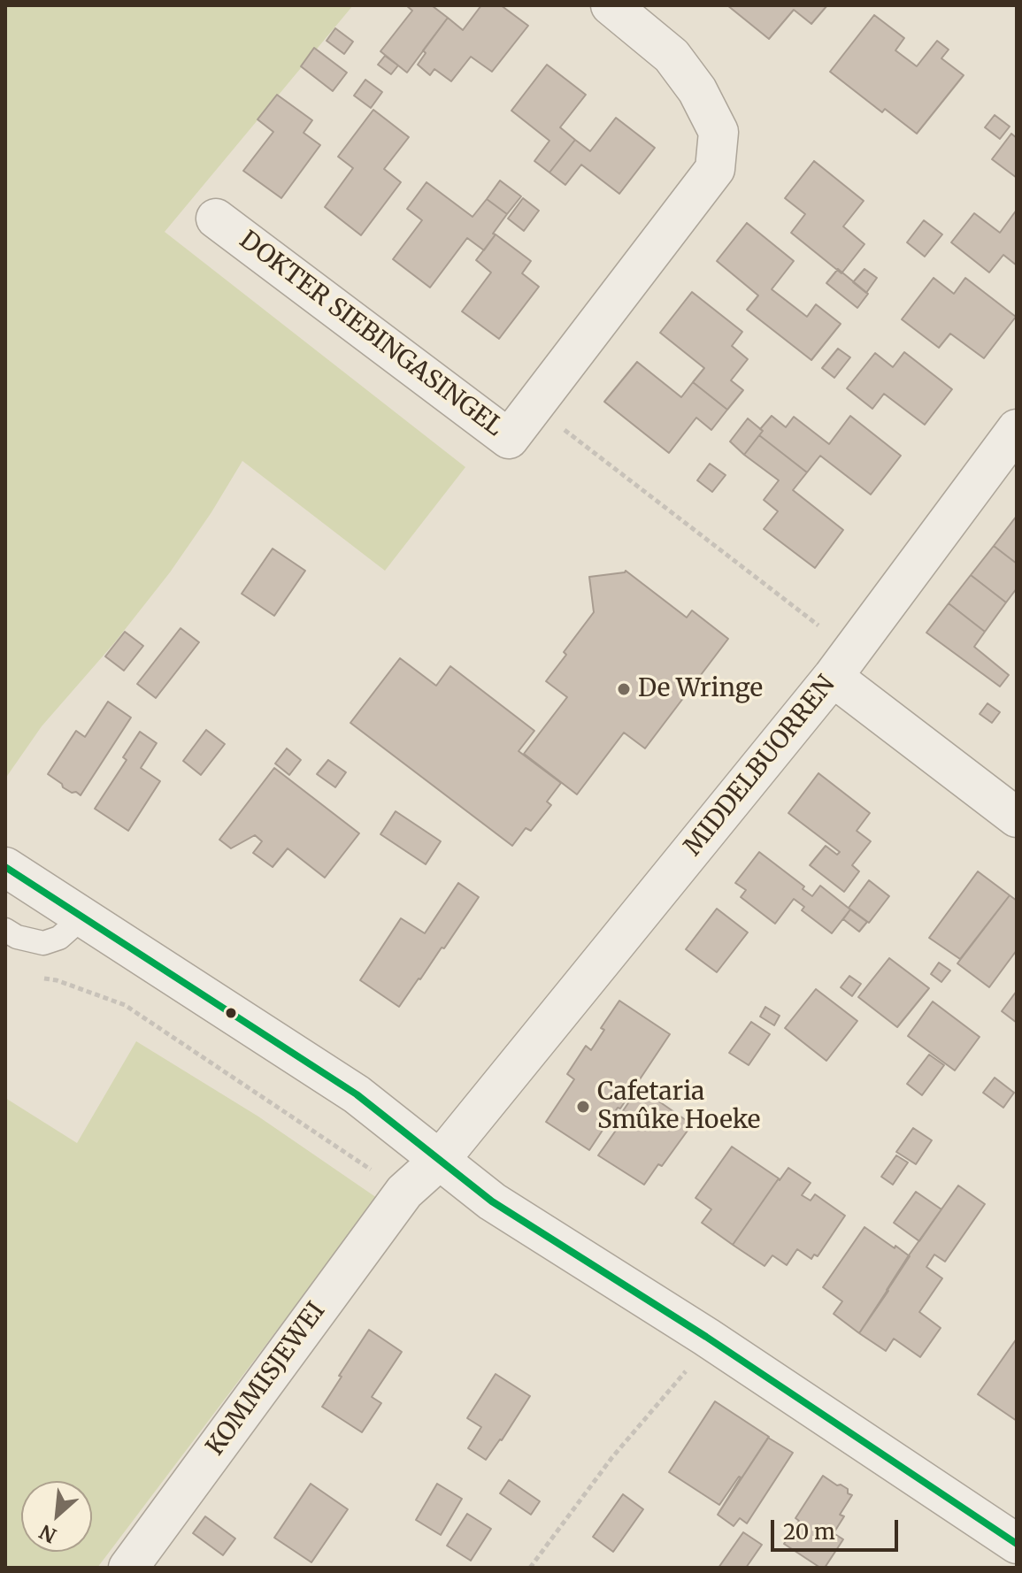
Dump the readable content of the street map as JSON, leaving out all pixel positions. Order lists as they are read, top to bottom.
{
  "streets": {
    "street": ["DOKTER SIEBINGASINGEL", "MIDDELBUORREN", "KOMMISJEWEI"]
  },
  "crossings": [
    ["MIDDELBUORREN", "KOMMISJEWEI"]
  ],
  "places": ["De Wringe", "Cafetaria Smûke Hoeke"],
  "scale_bar": "20 m",
  "north": "bottom left"
}
